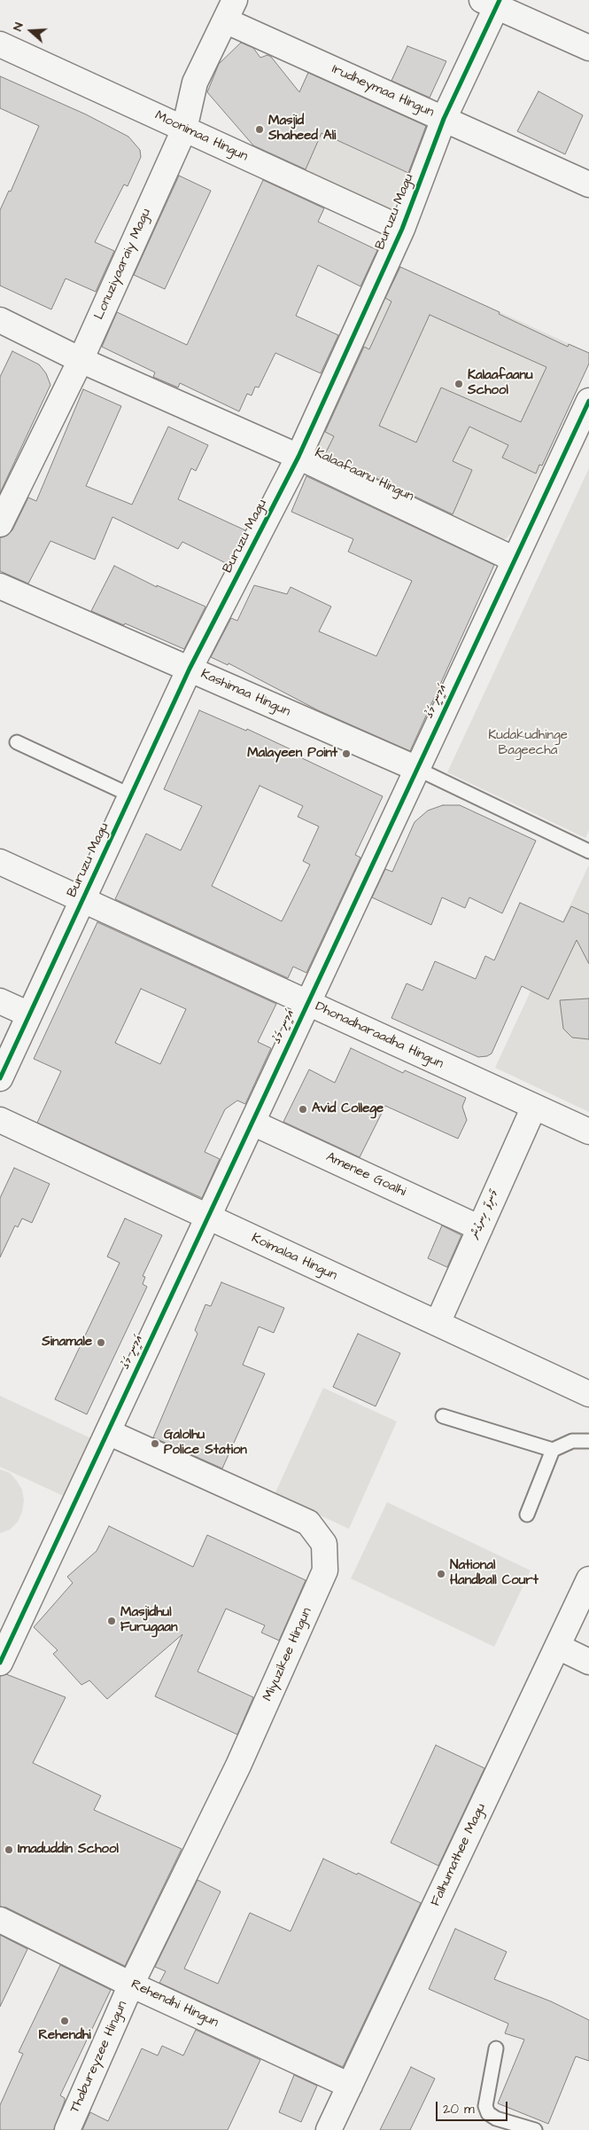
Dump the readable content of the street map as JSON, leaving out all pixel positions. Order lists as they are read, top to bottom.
{
  "streets": {
    "street": [
      "Irudheymaa Hingun",
      "Moonimaa Hingun",
      "Buruzu Magu",
      "Lonuziyaaraiy Magu",
      "Kalaafaanu Hingun",
      "Kashimaa Hingun",
      "އަމީނީ މަގު",
      "Dhonadharaadha Hingun",
      "Amenee Goalhi",
      "މާނިފާ ހިނގުން",
      "Koimalaa Hingun",
      "Miyuzikee Hingun",
      "Falhumathee Magu",
      "Rehendhi Hingun",
      "Thabureyzee Hingun"
    ]
  },
  "crossings": [
    ["Irudheymaa Hingun", "Buruzu Magu"],
    ["Irudheymaa Hingun", "Lonuziyaaraiy Magu"],
    ["Moonimaa Hingun", "Buruzu Magu"],
    ["Moonimaa Hingun", "Lonuziyaaraiy Magu"],
    ["Buruzu Magu", "Kalaafaanu Hingun"],
    ["Buruzu Magu", "Kashimaa Hingun"],
    ["Buruzu Magu", "Dhonadharaadha Hingun"],
    ["Lonuziyaaraiy Magu", "Kalaafaanu Hingun"],
    ["Kalaafaanu Hingun", "އަމީނީ މަގު"],
    ["Kashimaa Hingun", "އަމީނީ މަގު"],
    ["އަމީނީ މަގު", "Dhonadharaadha Hingun"],
    ["އަމީނީ މަގު", "Amenee Goalhi"],
    ["އަމީނީ މަގު", "Koimalaa Hingun"],
    ["އަމީނީ މަގު", "Miyuzikee Hingun"],
    ["Dhonadharaadha Hingun", "މާނިފާ ހިނގުން"],
    ["Amenee Goalhi", "މާނިފާ ހިނގުން"],
    ["މާނިފާ ހިނގުން", "Koimalaa Hingun"],
    ["Miyuzikee Hingun", "Rehendhi Hingun"],
    ["Miyuzikee Hingun", "Thabureyzee Hingun"],
    ["Falhumathee Magu", "Rehendhi Hingun"],
    ["Rehendhi Hingun", "Thabureyzee Hingun"]
  ],
  "parks": ["Kudakudhinge Bageecha"],
  "places": [
    "Masjid Shaheed Ali",
    "Kalaafaanu School",
    "Malayeen Point",
    "Avid College",
    "Sinamale",
    "Galolhu Police Station",
    "National Handball Court",
    "Masjidhul Furugaan",
    "Imaduddin School",
    "Rehendhi"
  ],
  "scale_bar": "20 m",
  "north": "left"
}
